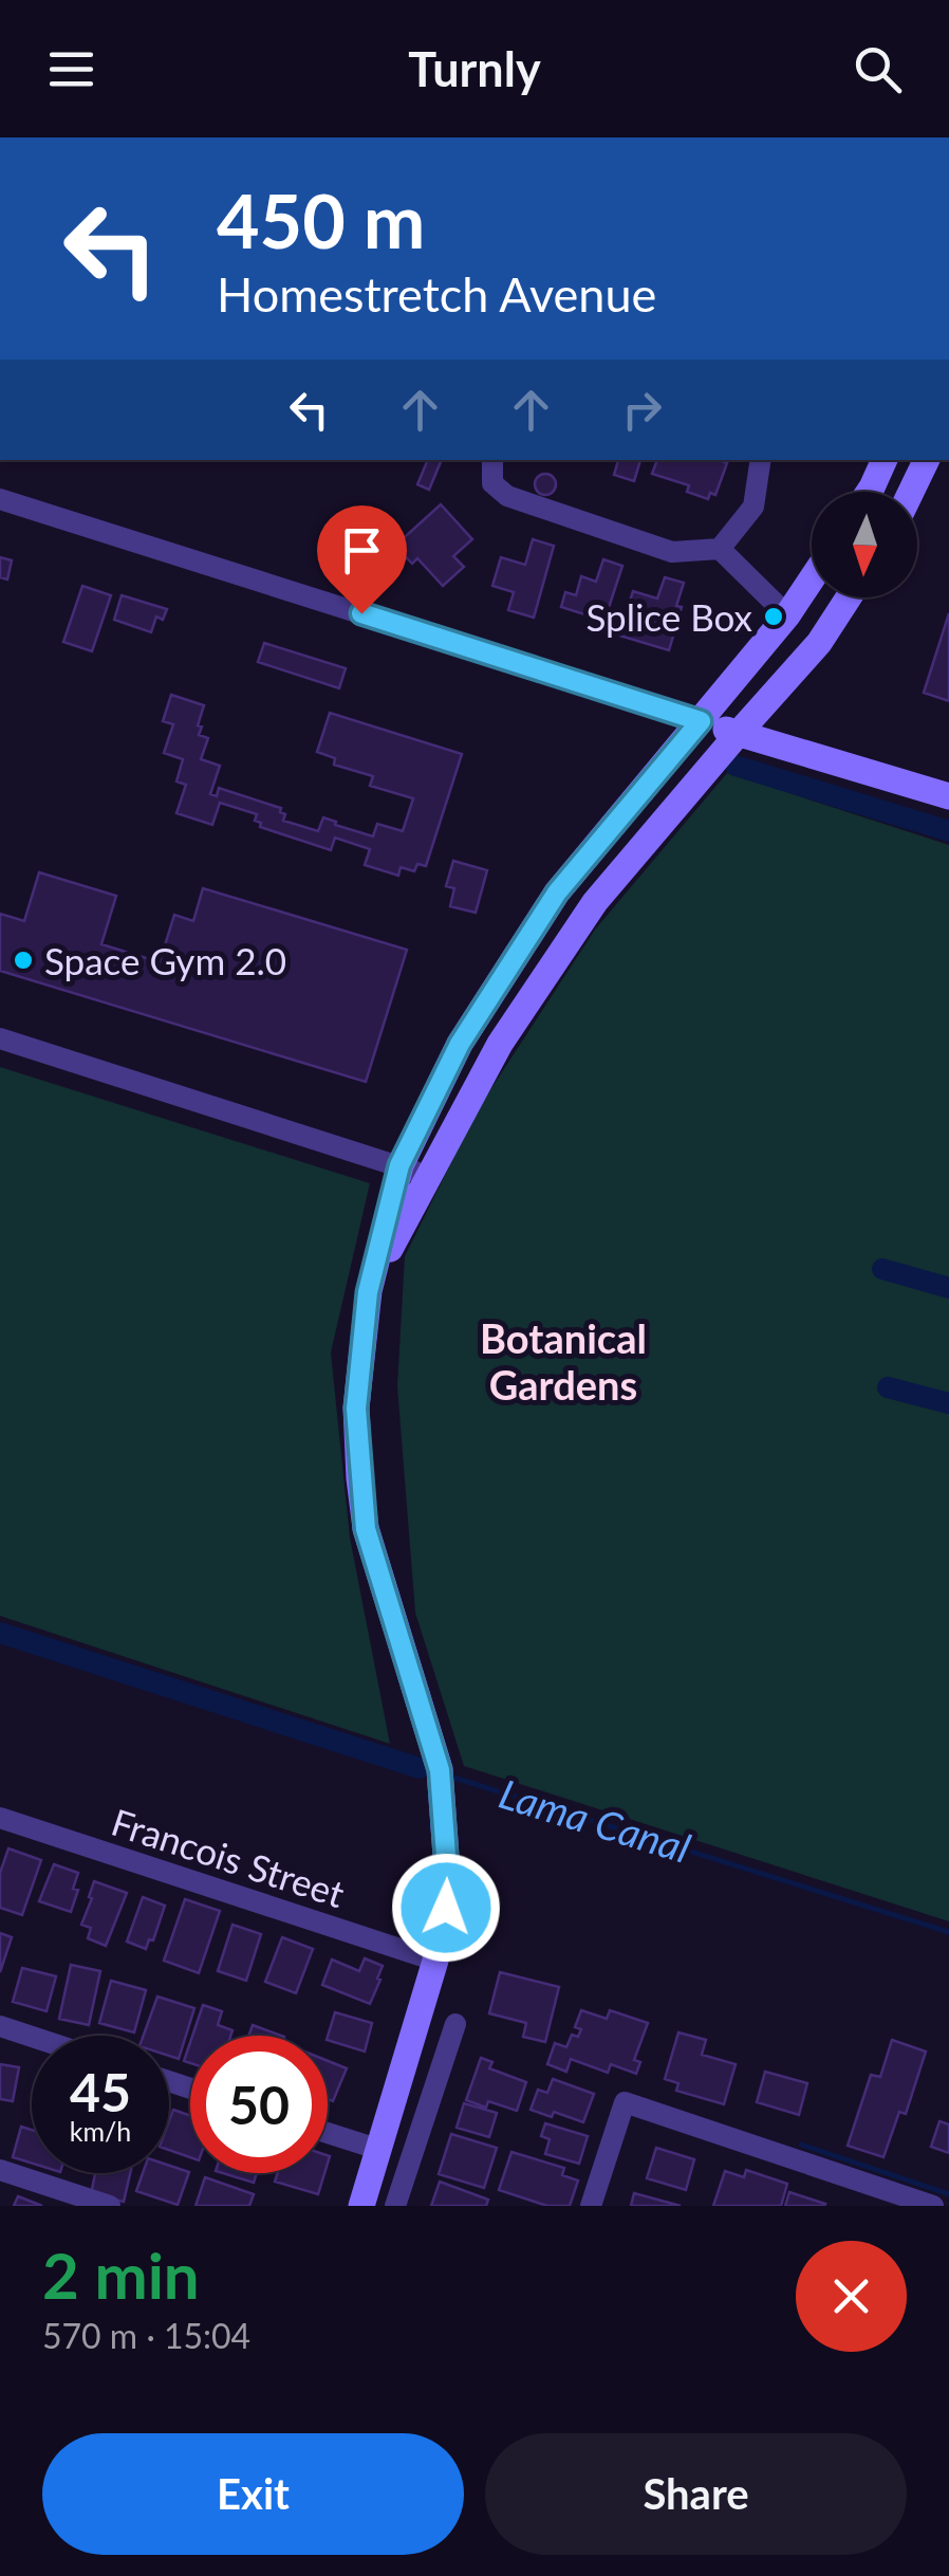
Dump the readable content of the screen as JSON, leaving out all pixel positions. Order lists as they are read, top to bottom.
{
  "streets": {
    "street": ["Francois Street"]
  },
  "districts": ["Botanical Gardens"],
  "water": ["Lama Canal"],
  "places": ["Splice Box", "Space Gym 2.0"],
  "north": "bottom",
  "page": {
    "header": "Turnly",
    "turn": ["450 m", "Homestretch Avenue"],
    "speed": "45 km/h",
    "limit": "50",
    "heading": ["2 min", "570 m · 15:04"],
    "buttons": ["Exit", "Share"]
  }
}
